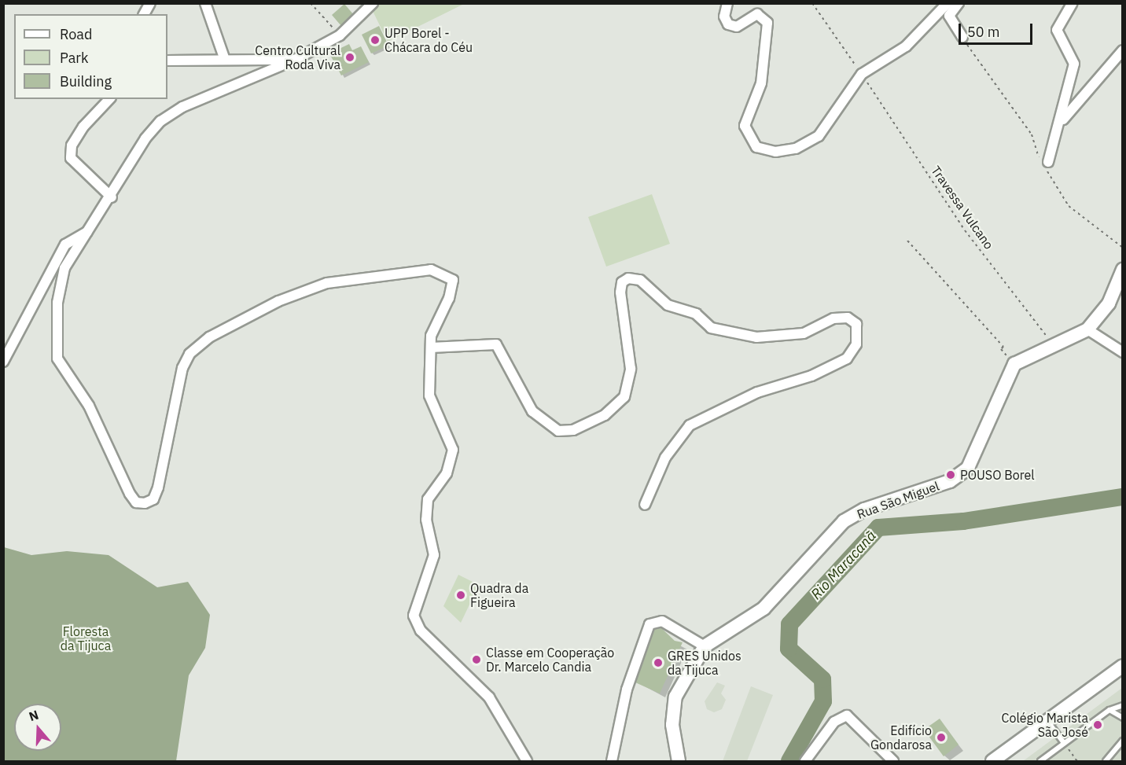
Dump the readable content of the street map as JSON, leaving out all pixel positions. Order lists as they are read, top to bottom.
{
  "streets": {
    "street": ["Rua São Miguel"],
    "path": ["Travessa Vulcano"]
  },
  "water": ["Rio Maracanã"],
  "parks": ["Floresta da Tijuca"],
  "places": [
    "UPP Borel - Chácara do Céu",
    "Centro Cultural Roda Viva",
    "POUSO Borel",
    "Quadra da Figueira",
    "Classe em Cooperação Dr. Marcelo Candia",
    "GRES Unidos da Tijuca",
    "Colégio Marista São José",
    "Edifício Gondarosa"
  ],
  "legend": ["Road", "Park", "Building"],
  "scale_bar": "50 m",
  "north": "top"
}
